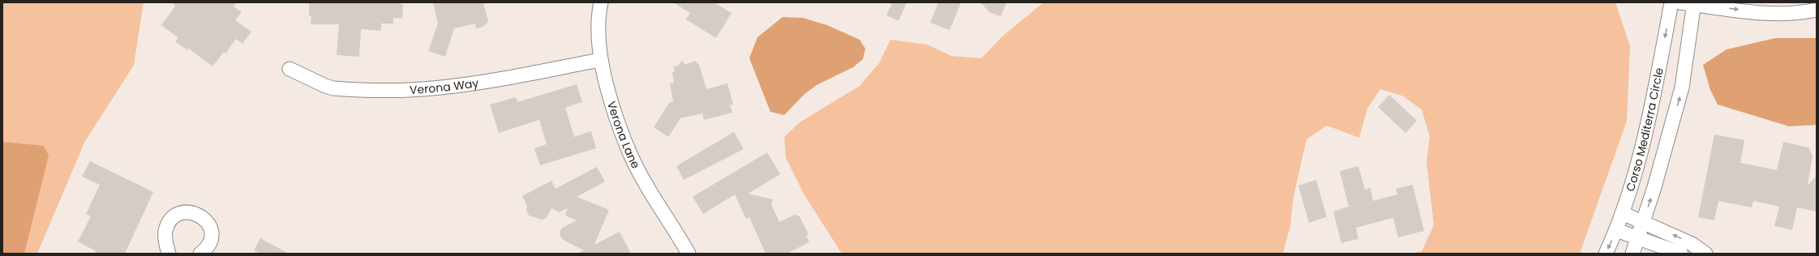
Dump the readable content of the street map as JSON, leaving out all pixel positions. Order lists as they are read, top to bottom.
{
  "streets": {
    "street": ["Verona Way", "Corso Mediterra Circle", "Verona Lane"]
  },
  "crossings": [
    ["Verona Way", "Verona Lane"]
  ]
}
